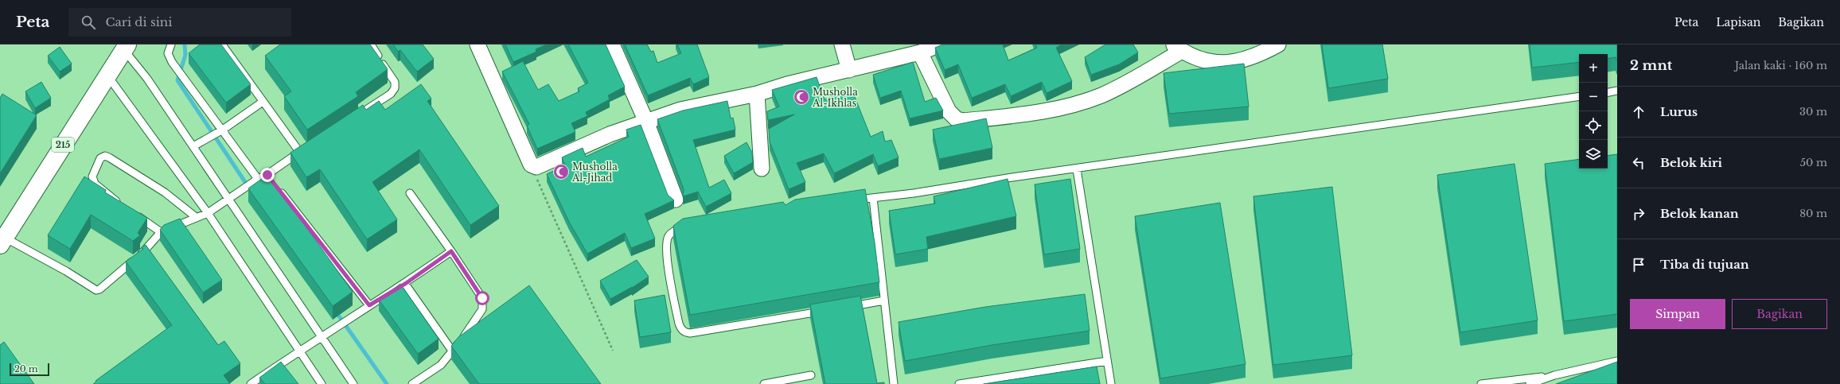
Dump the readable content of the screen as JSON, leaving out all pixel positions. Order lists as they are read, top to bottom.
{
  "streets": {
    "main road": ["215"]
  },
  "places": {
    "mosque": ["Musholla Al-Ikhlas", "Musholla Al-Jihad"]
  },
  "scale_bar": "20 m",
  "page": {
    "header": "Peta",
    "search": "Cari di sini",
    "nav": ["Peta", "Lapisan", "Bagikan"],
    "heading": ["2 mnt", "Jalan kaki · 160 m"],
    "map_buttons": ["+", "−"],
    "list": [
      ["Lurus", "30 m"],
      ["Belok kiri", "50 m"],
      ["Belok kanan", "80 m"],
      "Tiba di tujuan"
    ],
    "buttons": ["Simpan", "Bagikan"],
    "scale": "20 m"
  }
}
